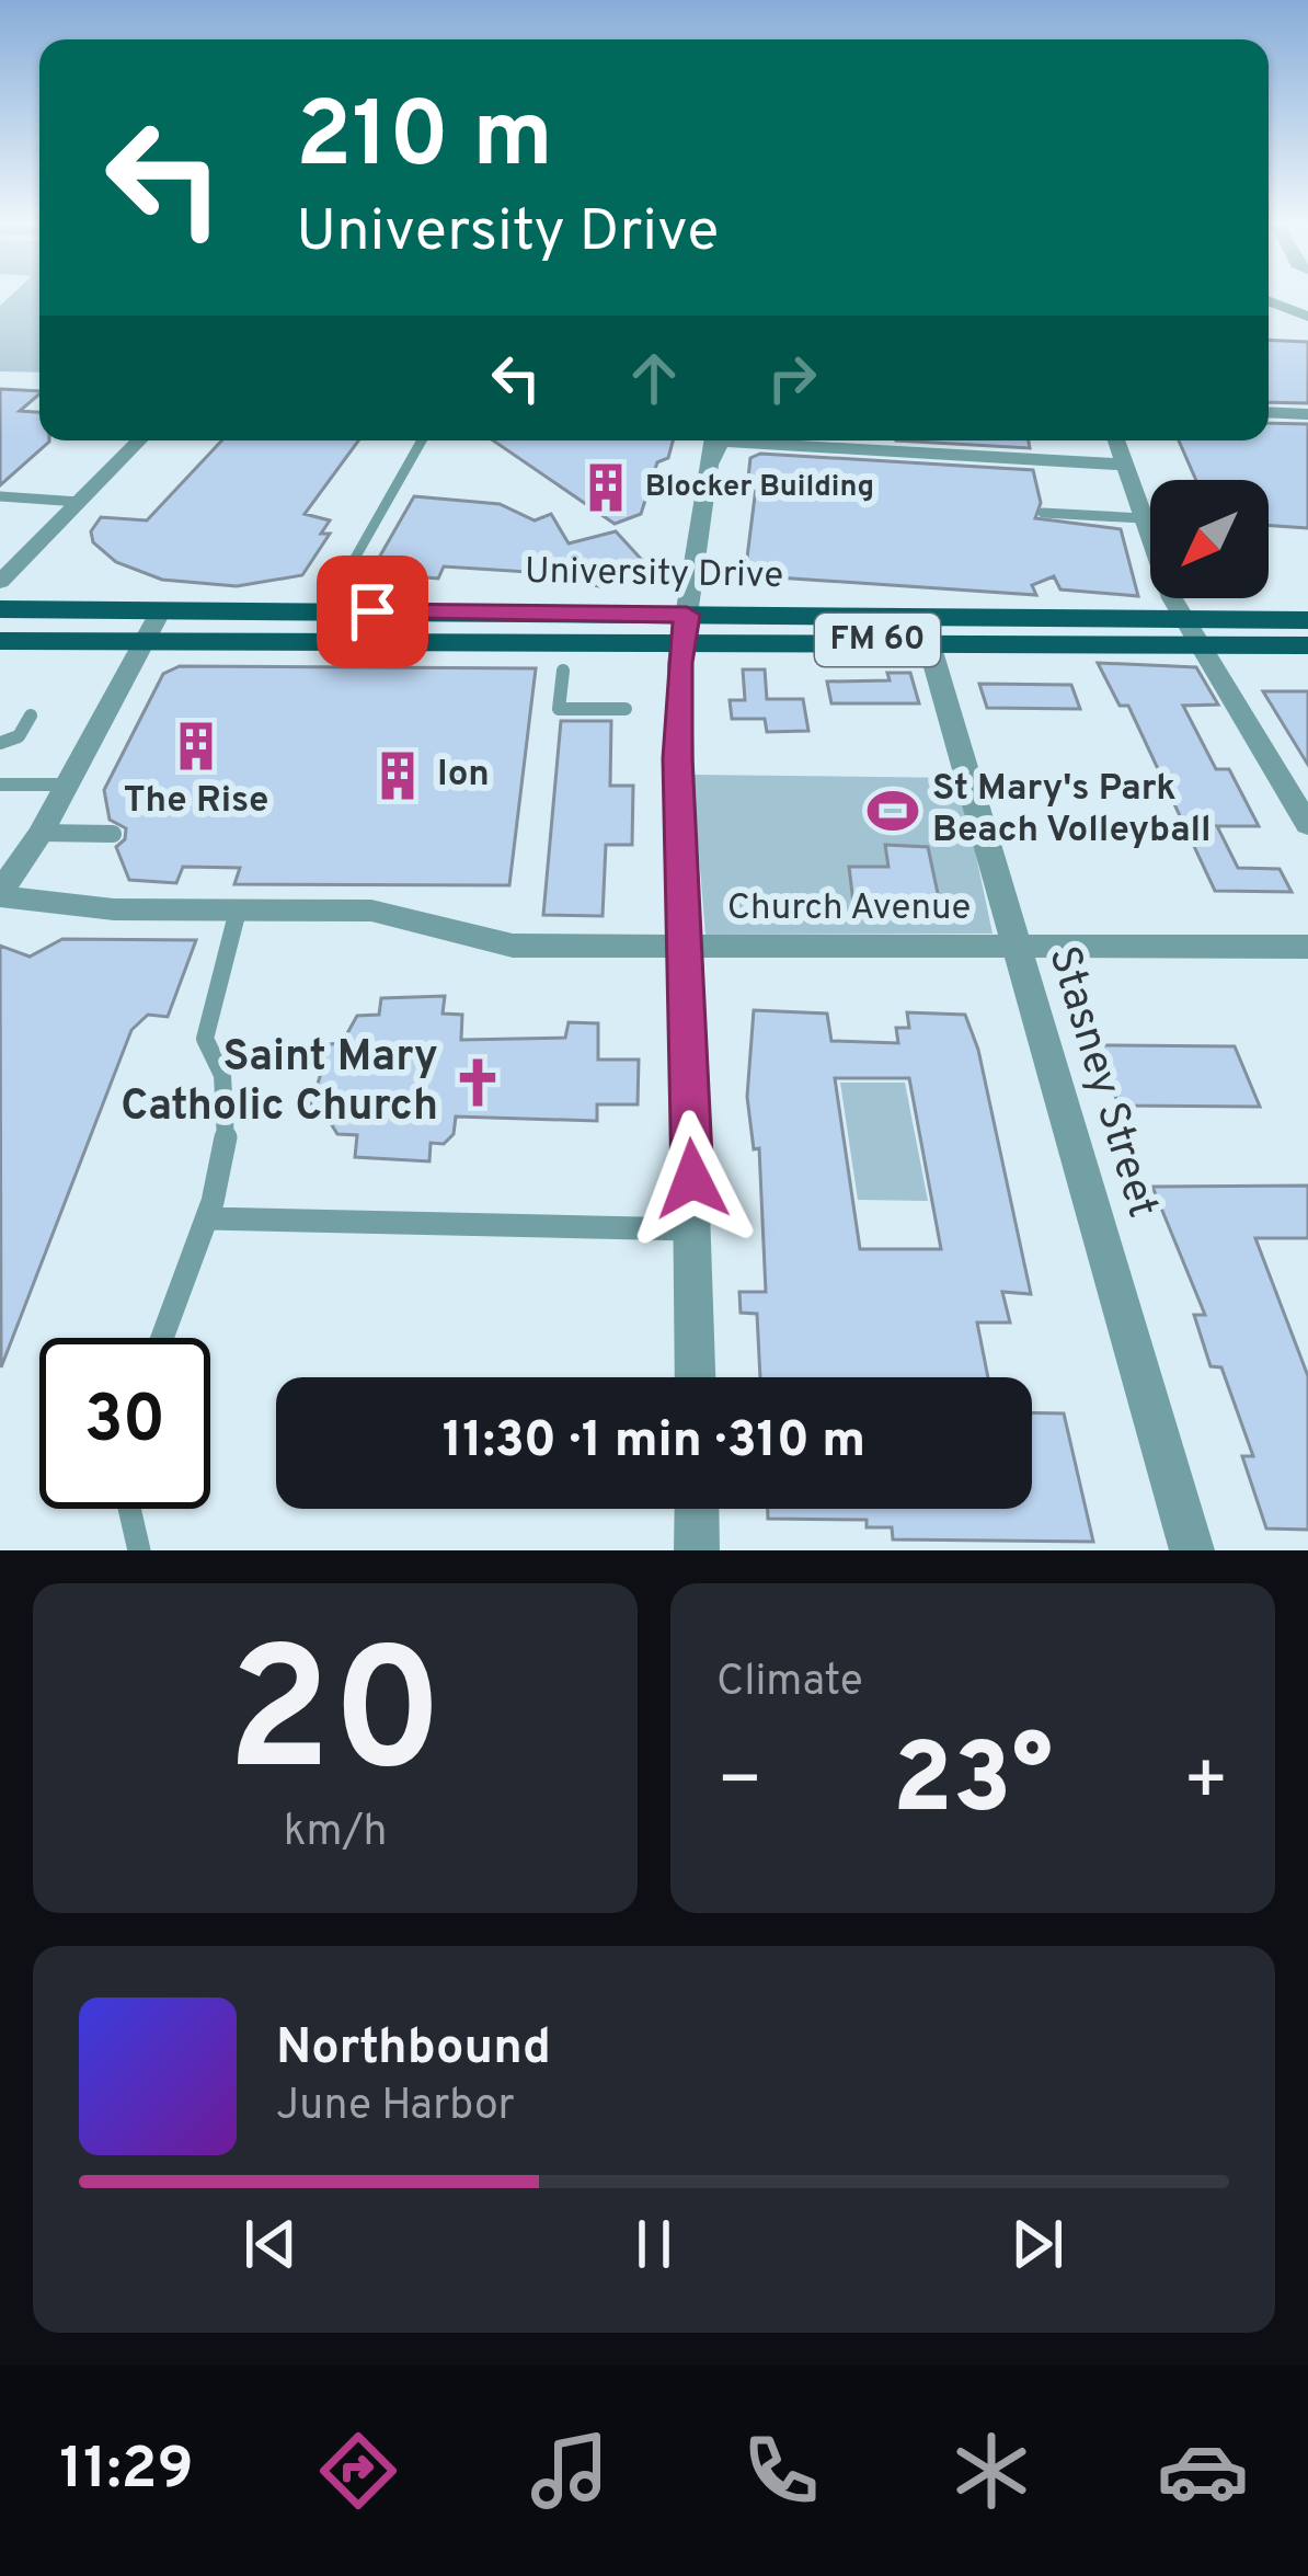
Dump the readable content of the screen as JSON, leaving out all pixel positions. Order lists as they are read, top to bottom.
{
  "streets": {
    "main road": ["University Drive", "FM 60"],
    "street": ["Church Avenue", "Stasney Street"]
  },
  "crossings": [
    ["University Drive", "Church Avenue"],
    ["University Drive", "Stasney Street"],
    ["Church Avenue", "Stasney Street"]
  ],
  "places": {
    "building": ["Blocker Building", "The Rise", "Ion"],
    "sports": ["St Mary's Park Beach Volleyball"],
    "church": ["Saint Mary Catholic Church"]
  },
  "north": "bottom left",
  "page": {
    "turn": ["210 m", "University Drive"],
    "limit": "30",
    "trip": "11:30 · 1 min · 310 m",
    "tile": [
      ["20", "km/h"],
      "Climate"
    ],
    "heat": ["−", "23°", "+"],
    "song": ["Northbound", "June Harbor"],
    "tabs": "11:29"
  }
}
